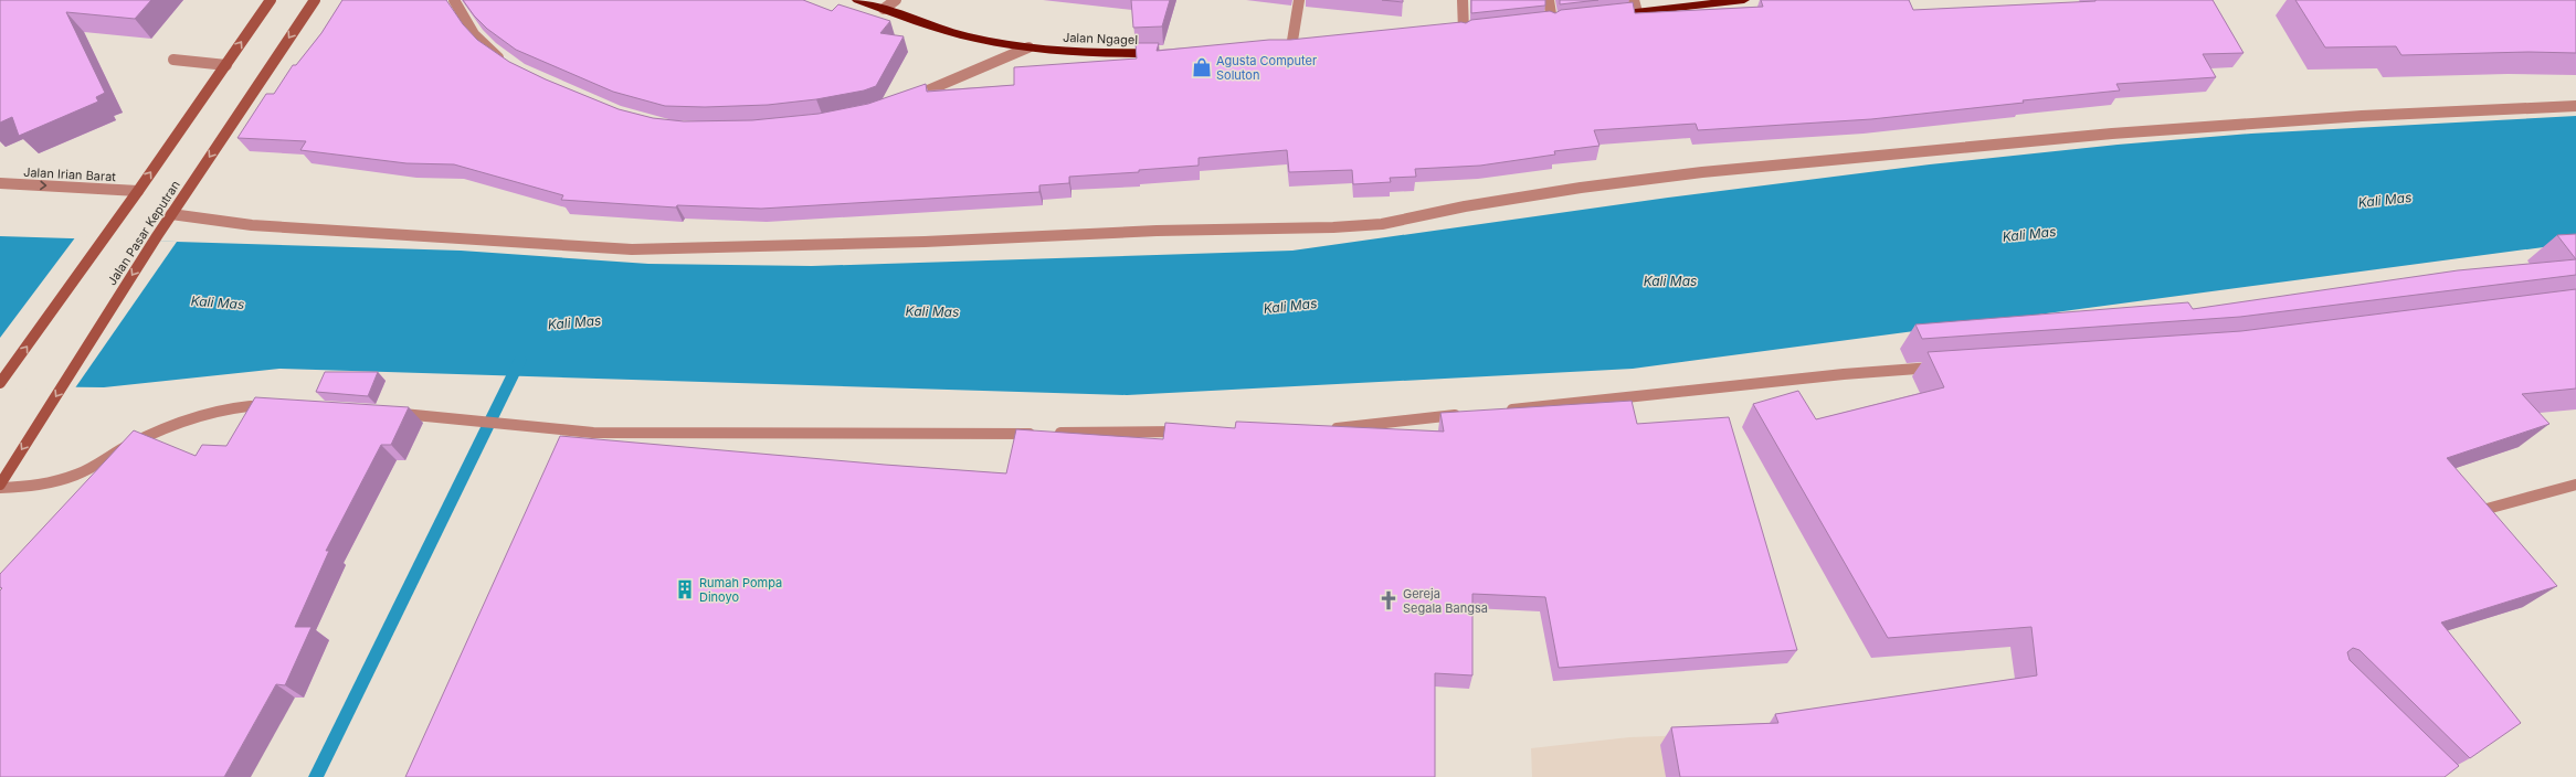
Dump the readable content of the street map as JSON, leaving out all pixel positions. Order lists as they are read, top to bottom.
{
  "streets": {
    "highway": ["Jalan Ngagel"],
    "main road": ["Jalan Pasar Keputran"],
    "street": ["Jalan Irian Barat"]
  },
  "one_way": ["Jalan Irian Barat"],
  "water": ["Kali Mas"],
  "places": {
    "shop": ["Agusta Computer Soluton"],
    "building": ["Rumah Pompa Dinoyo"],
    "church": ["Gereja Segala Bangsa"]
  }
}
